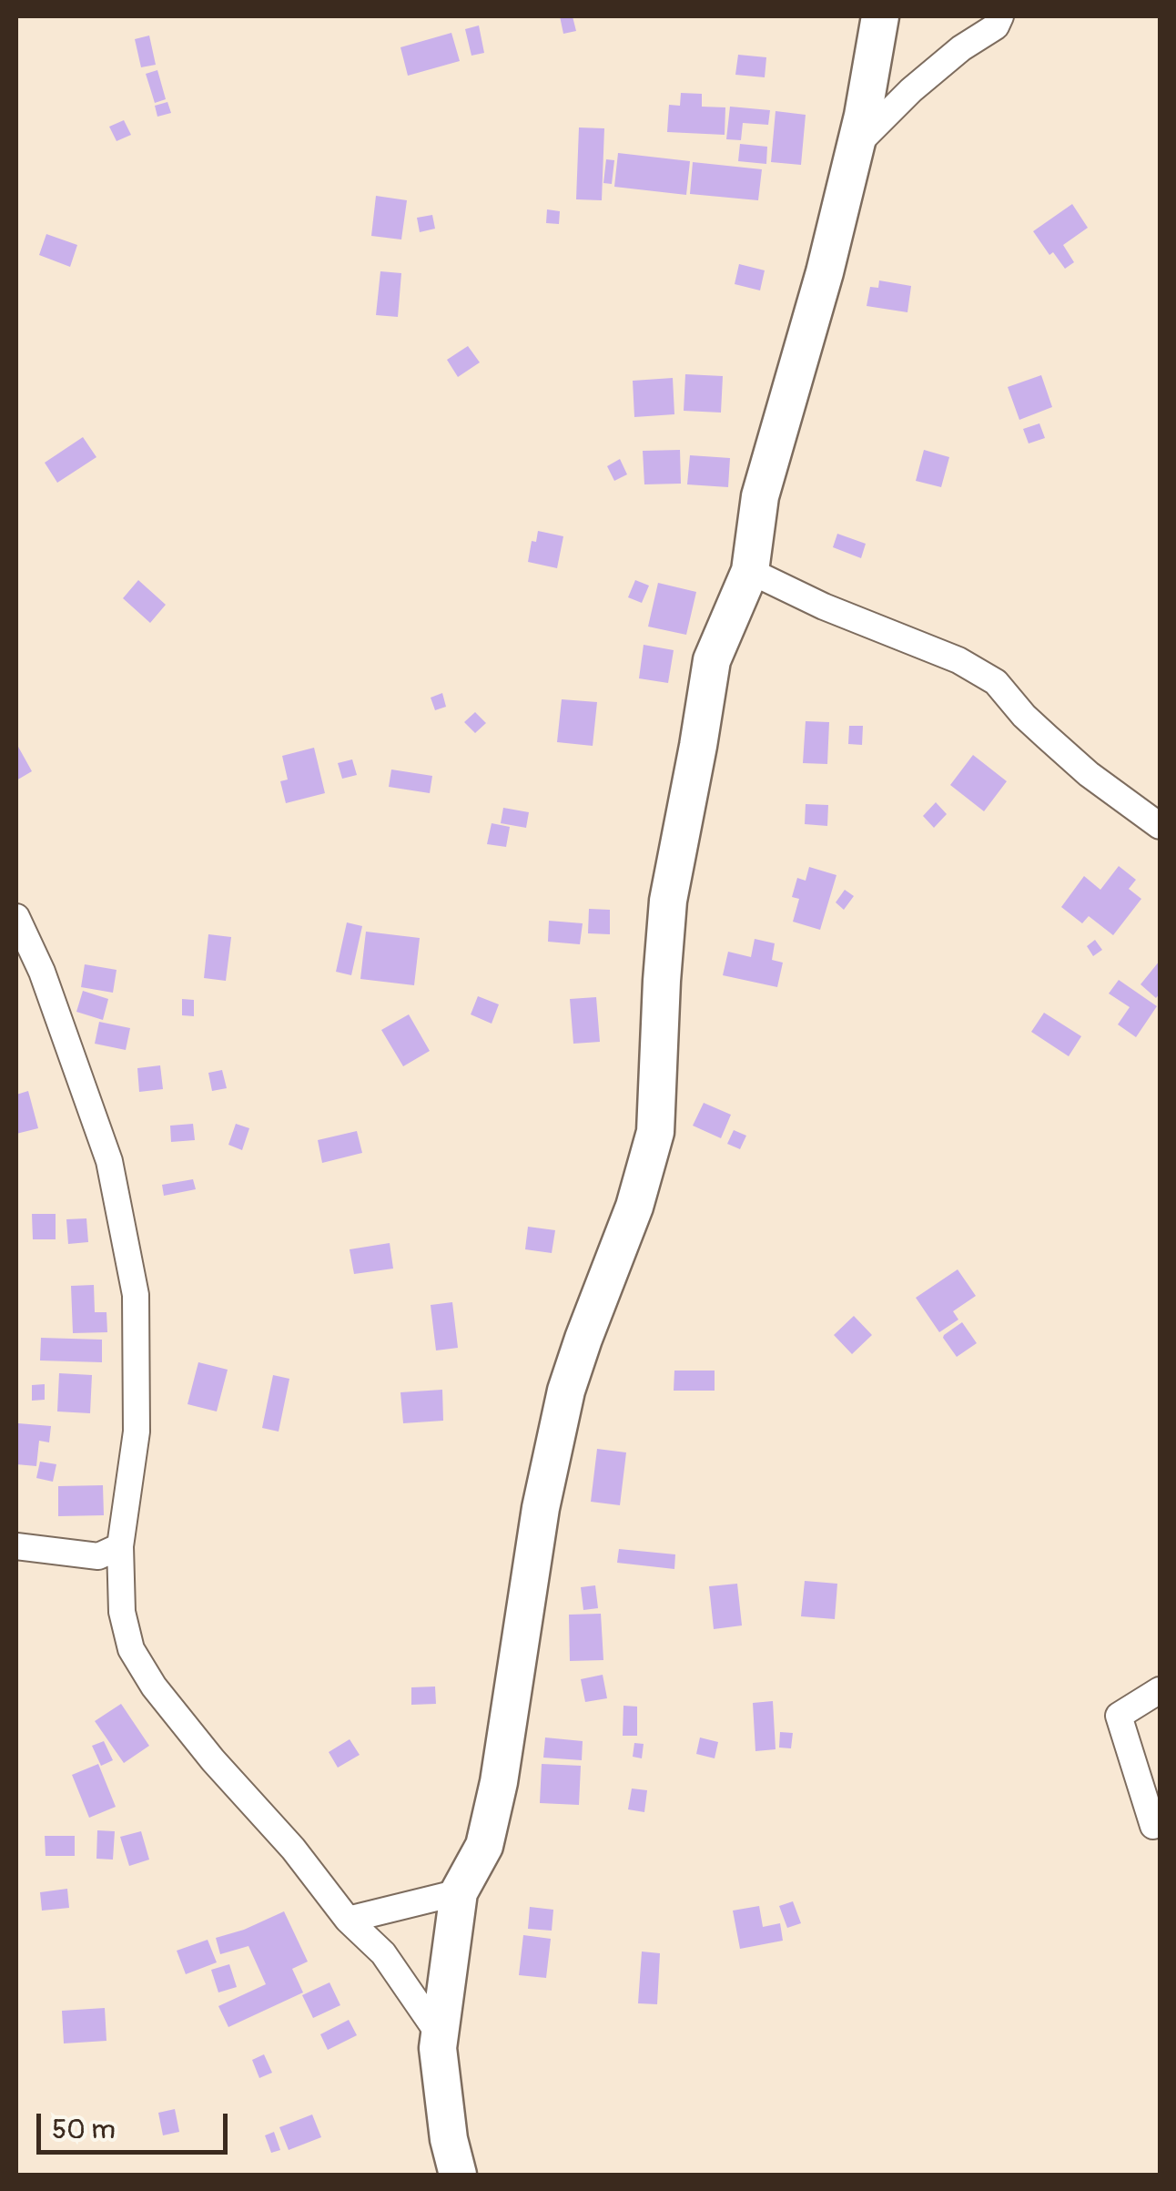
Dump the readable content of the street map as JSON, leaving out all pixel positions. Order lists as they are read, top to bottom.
{
  "scale_bar": "50 m"
}
